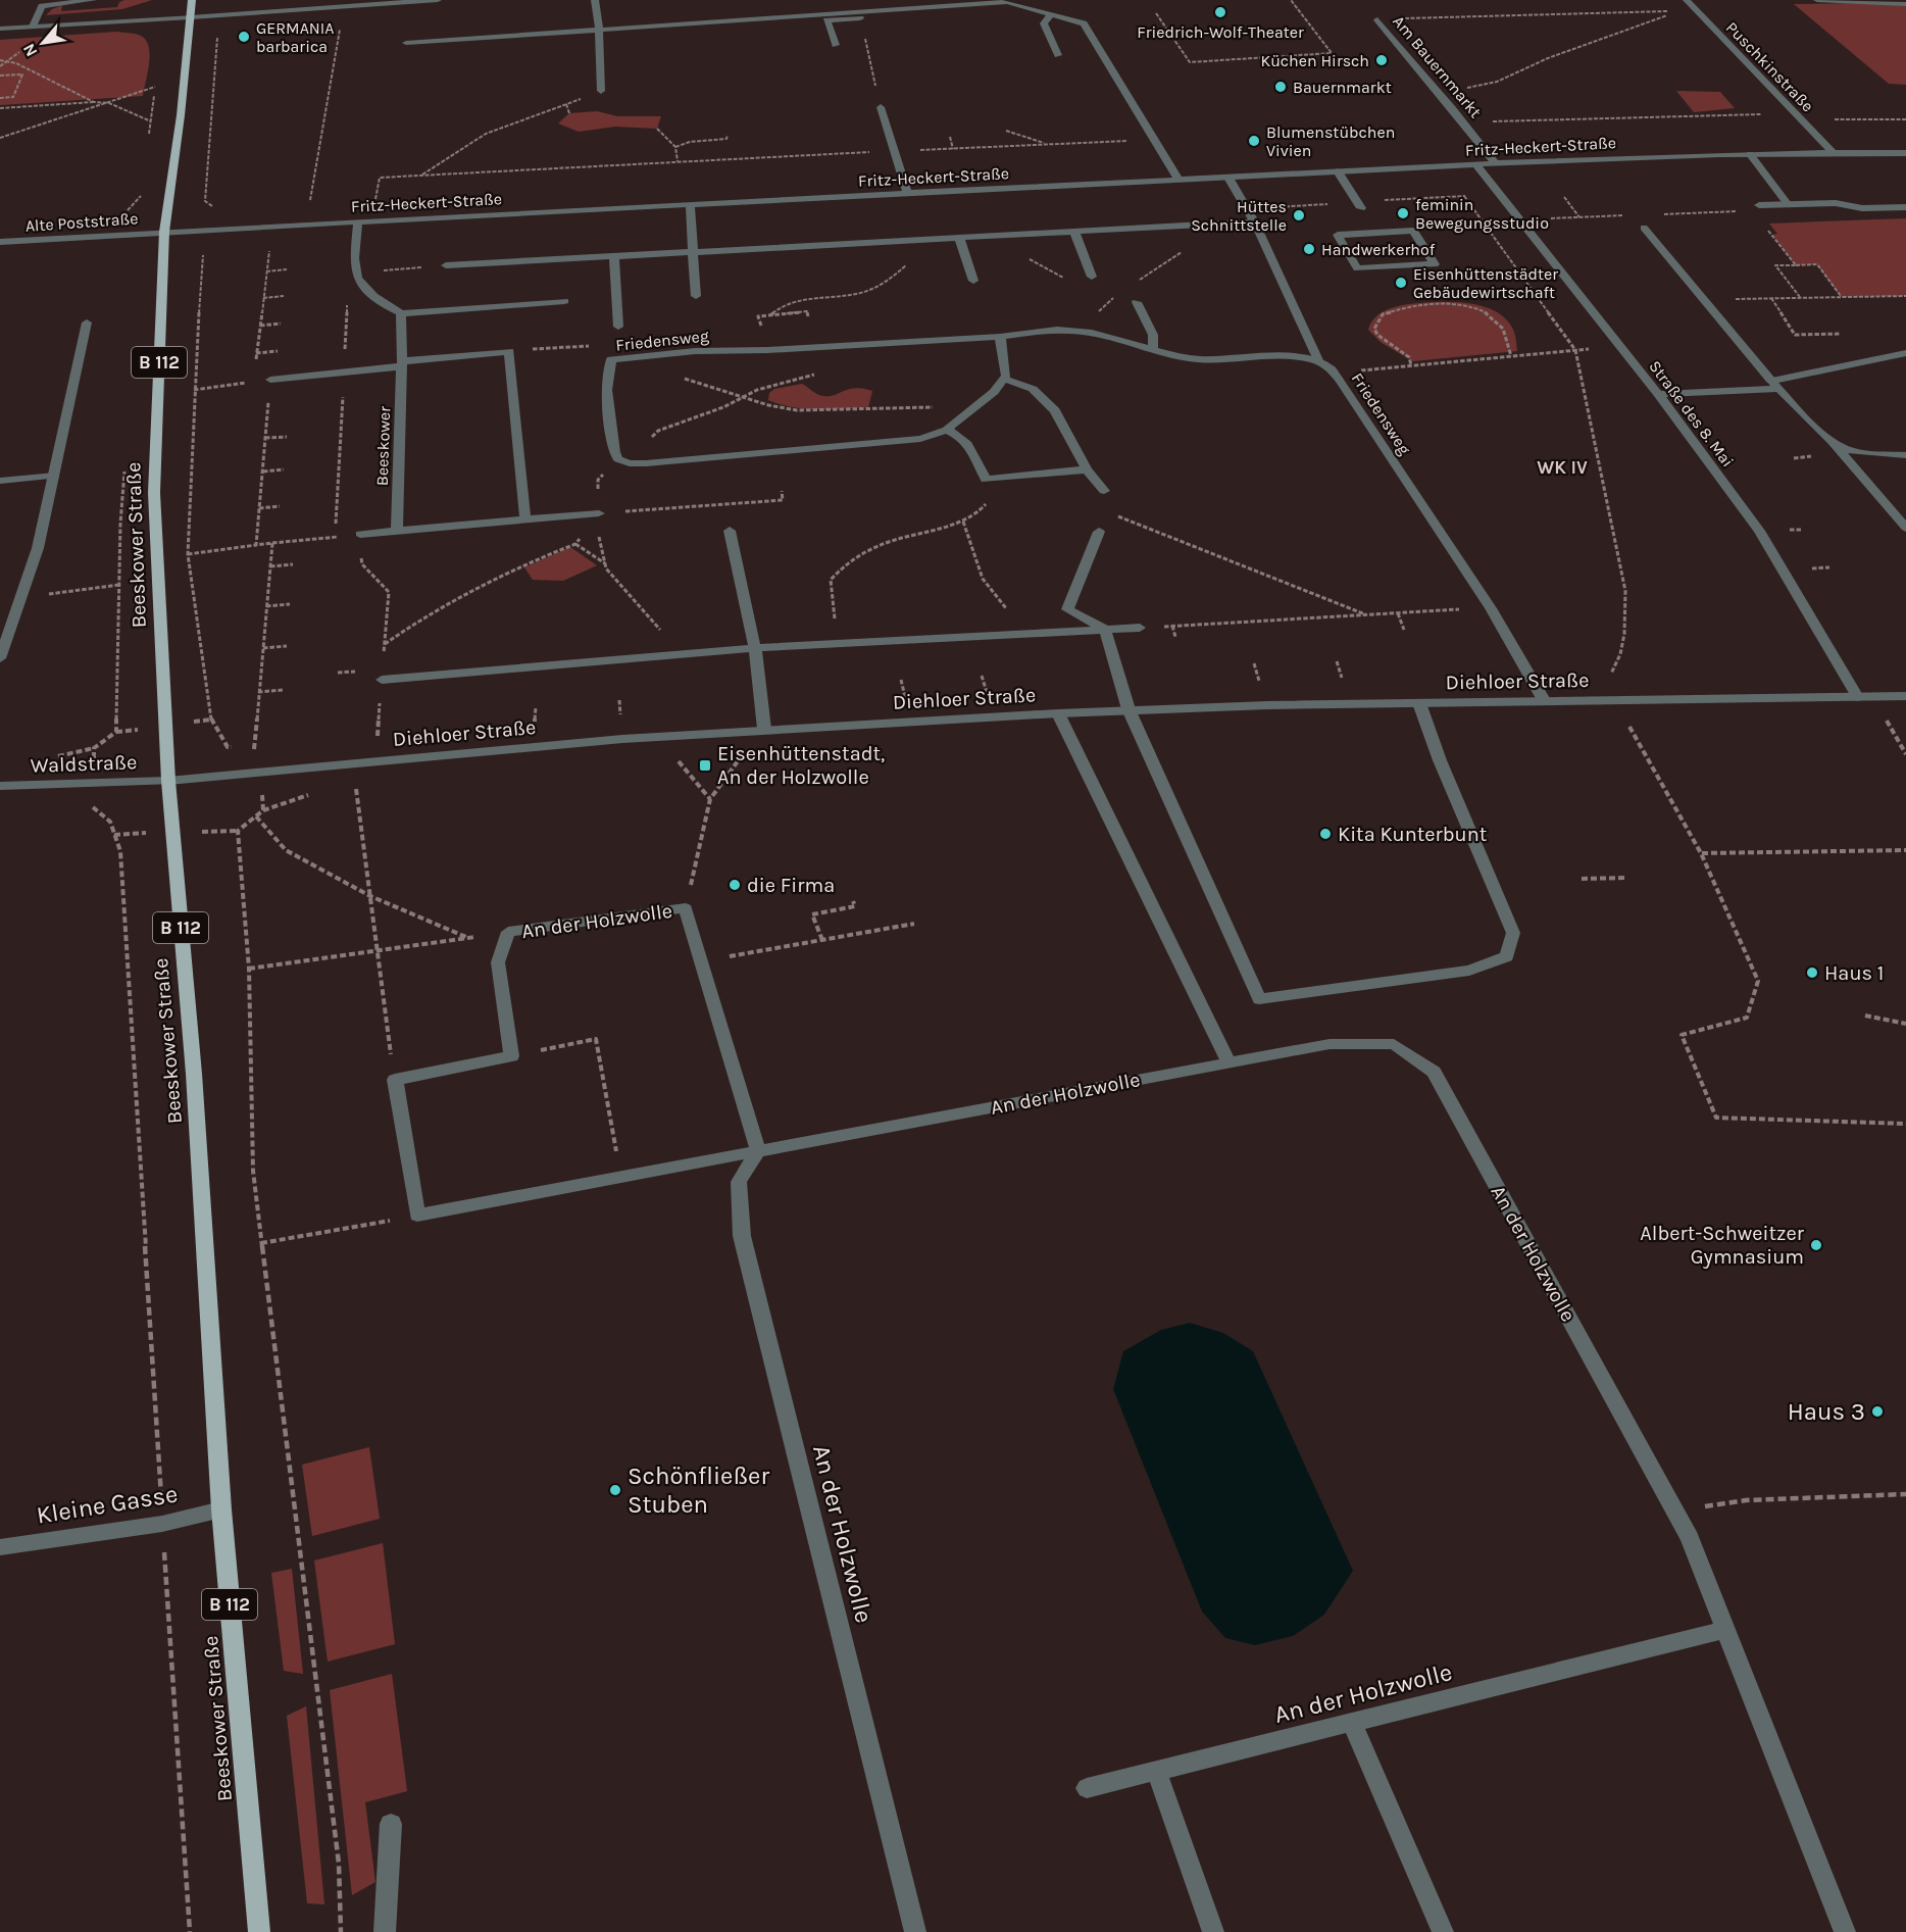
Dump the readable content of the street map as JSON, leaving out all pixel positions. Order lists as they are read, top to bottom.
{
  "streets": {
    "main road": ["B 112", "Beeskower Straße"],
    "street": [
      "Am Bauernmarkt",
      "Puschkinstraße",
      "Fritz-Heckert-Straße",
      "Alte Poststraße",
      "Friedensweg",
      "Straße des 8. Mai",
      "Beeskower",
      "Diehloer Straße",
      "Waldstraße",
      "An der Holzwolle",
      "Kleine Gasse"
    ]
  },
  "crossings": [
    ["Am Bauernmarkt", "Fritz-Heckert-Straße"],
    ["Puschkinstraße", "Fritz-Heckert-Straße"],
    ["Fritz-Heckert-Straße", "Alte Poststraße"],
    ["Fritz-Heckert-Straße", "Straße des 8. Mai"],
    ["Fritz-Heckert-Straße", "Beeskower Straße"],
    ["Alte Poststraße", "Beeskower Straße"],
    ["Friedensweg", "Diehloer Straße"],
    ["Straße des 8. Mai", "Diehloer Straße"],
    ["Beeskower Straße", "Diehloer Straße"],
    ["Beeskower Straße", "Waldstraße"],
    ["Beeskower Straße", "Kleine Gasse"],
    ["Diehloer Straße", "Waldstraße"]
  ],
  "districts": ["WK IV"],
  "places": {
    "other": [
      "Friedrich-Wolf-Theater",
      "GERMANIA barbarica",
      "Küchen Hirsch",
      "Bauernmarkt",
      "Blumenstübchen Vivien",
      "feminin Bewegungsstudio",
      "Hüttes Schnittstelle",
      "Handwerkerhof",
      "Eisenhüttenstädter Gebäudewirtschaft",
      "Kita Kunterbunt",
      "die Firma",
      "Haus 1",
      "Albert-Schweitzer Gymnasium",
      "Haus 3",
      "Schönfließer Stuben"
    ],
    "transit": ["Eisenhüttenstadt, An der Holzwolle"]
  },
  "north": "bottom left"
}
